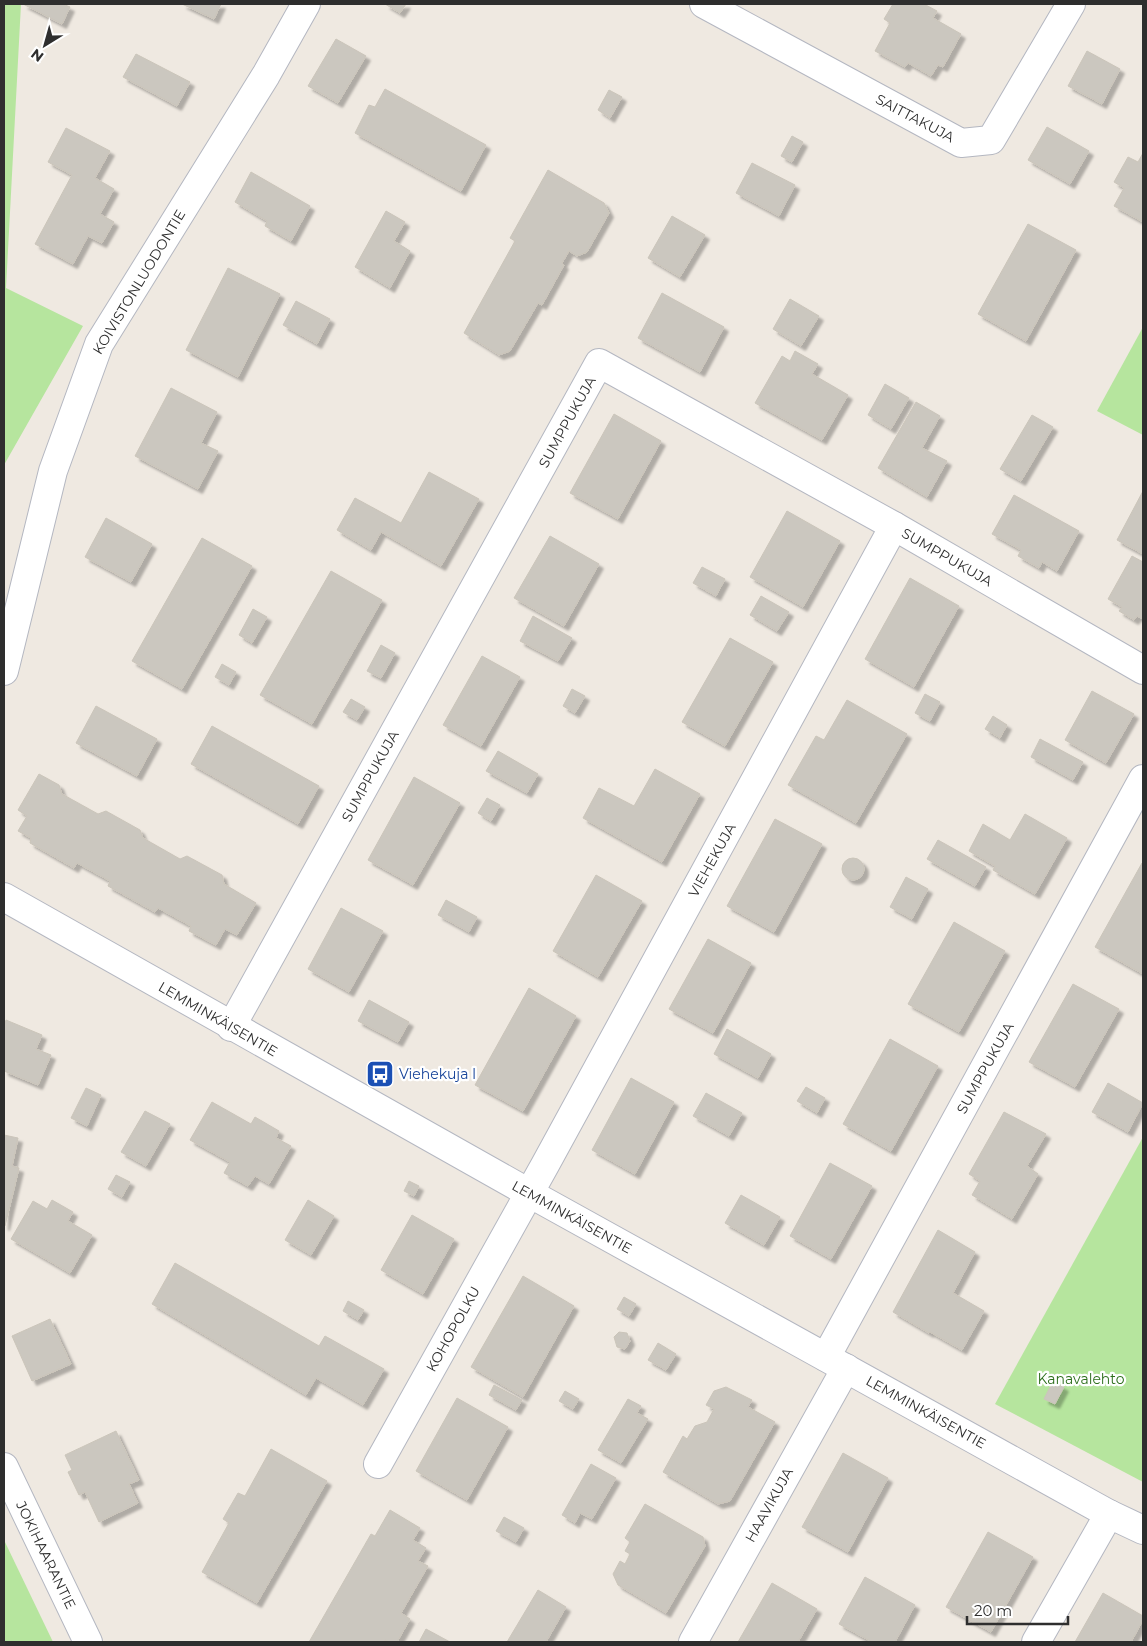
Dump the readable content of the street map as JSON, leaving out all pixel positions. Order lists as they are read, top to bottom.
{
  "streets": {
    "street": [
      "SAITTAKUJA",
      "KOIVISTONLUODONTIE",
      "SUMPPUKUJA",
      "VIEHEKUJA",
      "LEMMINKÄISENTIE",
      "KOHOPOLKU",
      "HAAVIKUJA",
      "JOKIHAARANTIE"
    ]
  },
  "crossings": [
    ["SUMPPUKUJA", "VIEHEKUJA"],
    ["SUMPPUKUJA", "LEMMINKÄISENTIE"],
    ["SUMPPUKUJA", "HAAVIKUJA"],
    ["VIEHEKUJA", "LEMMINKÄISENTIE"],
    ["VIEHEKUJA", "KOHOPOLKU"],
    ["LEMMINKÄISENTIE", "KOHOPOLKU"],
    ["LEMMINKÄISENTIE", "HAAVIKUJA"]
  ],
  "parks": ["Kanavalehto"],
  "places": {
    "bus stop": ["Viehekuja I"]
  },
  "scale_bar": "20 m",
  "north": "bottom left"
}
